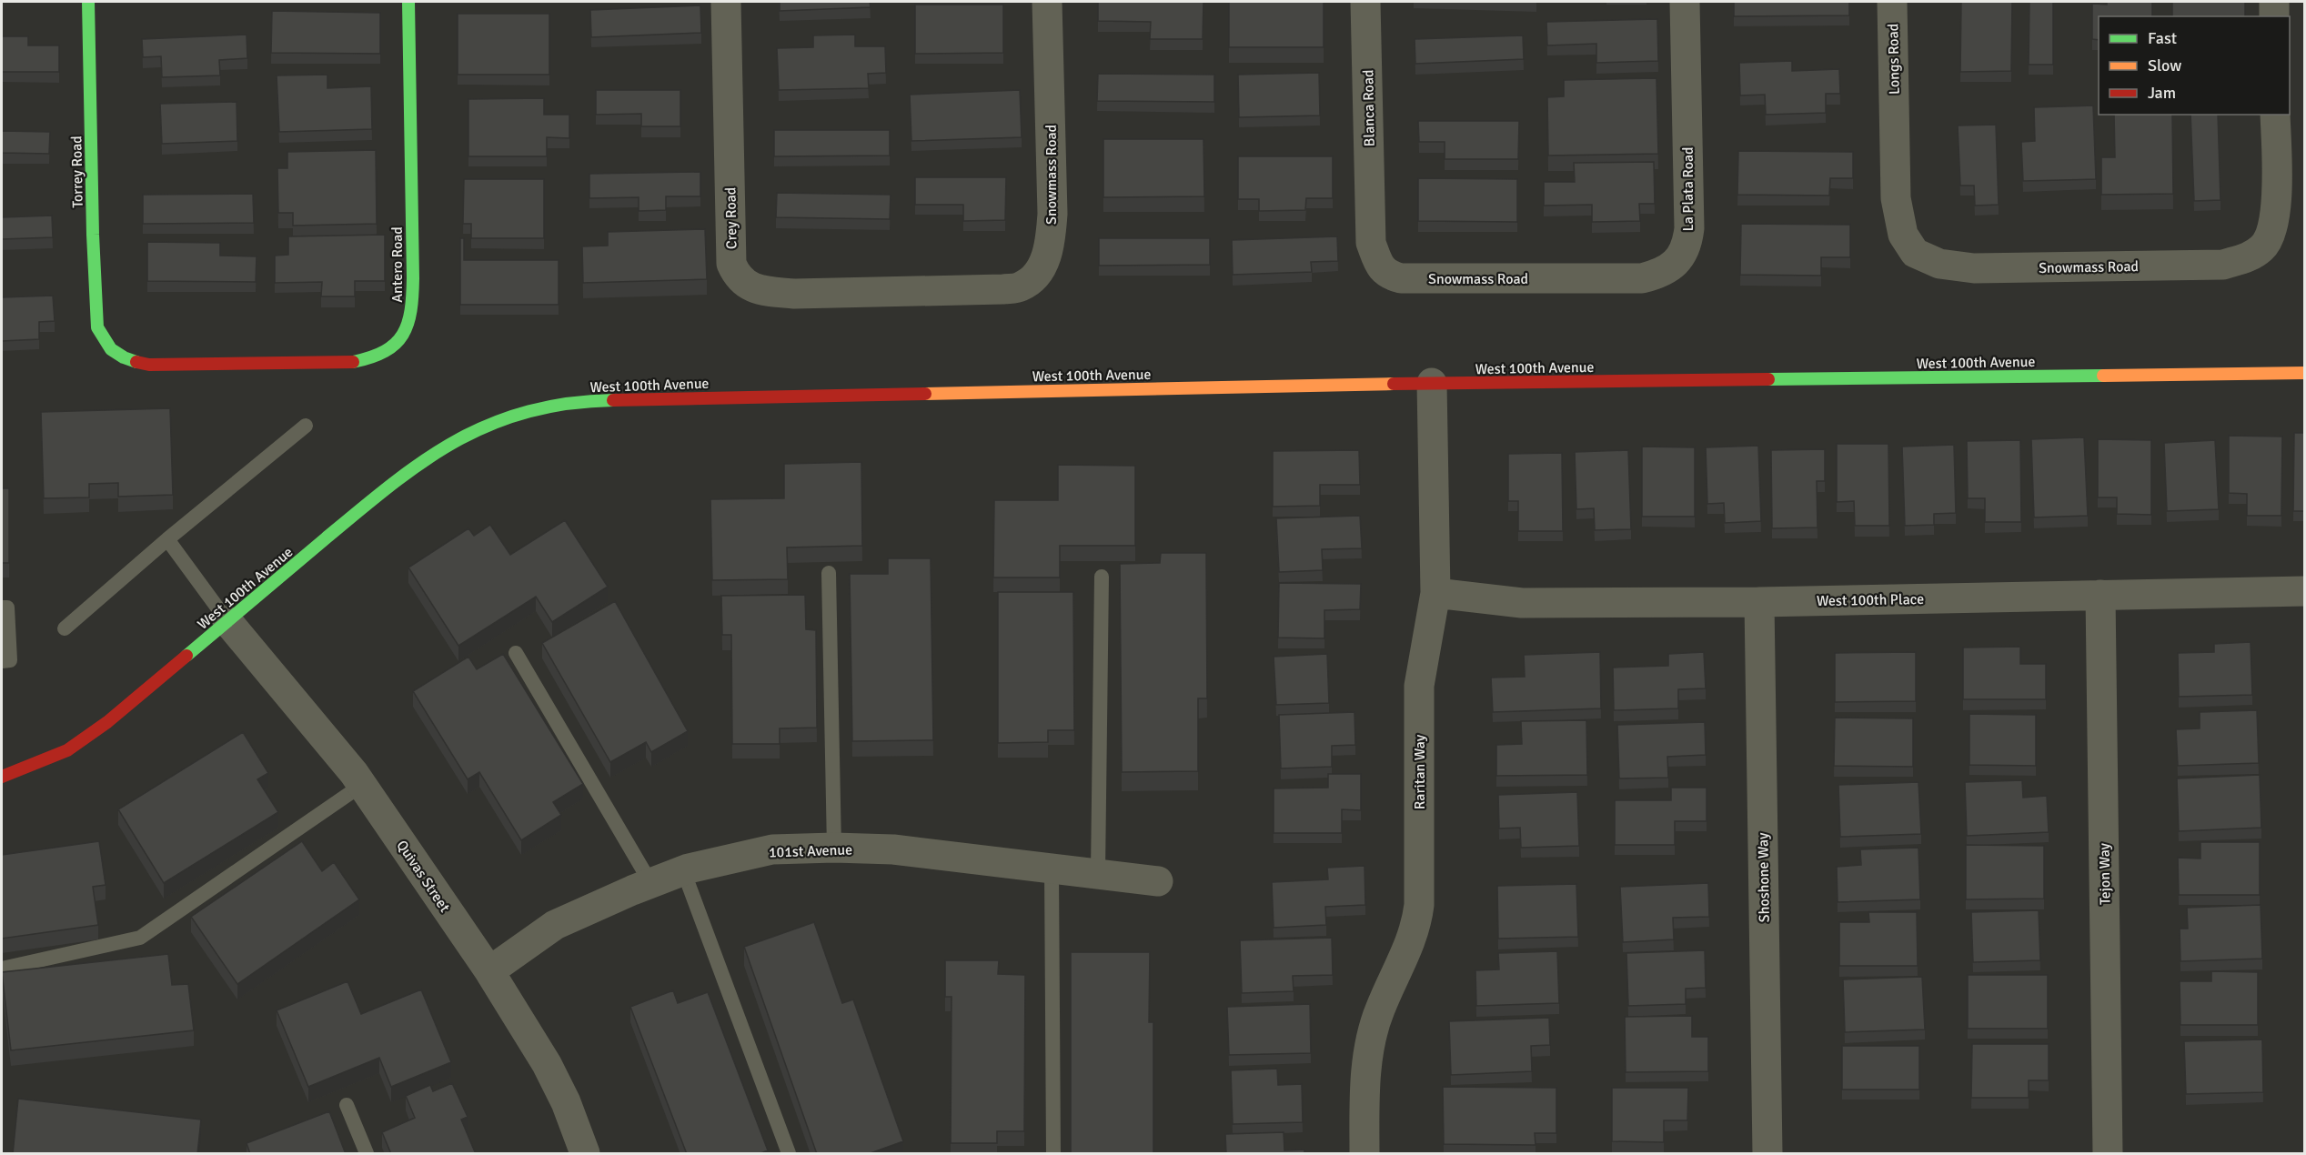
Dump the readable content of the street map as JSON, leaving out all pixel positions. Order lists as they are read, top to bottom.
{
  "streets": {
    "street": [
      "Longs Road",
      "Blanca Road",
      "Torrey Road",
      "Snowmass Road",
      "La Plata Road",
      "Crey Road",
      "Antero Road",
      "West 100th Avenue",
      "West 100th Place",
      "Raritan Way",
      "101st Avenue",
      "Tejon Way",
      "Quivas Street",
      "Shoshone Way"
    ]
  },
  "crossings": [
    ["Longs Road", "Snowmass Road"],
    ["Blanca Road", "Snowmass Road"],
    ["Torrey Road", "Antero Road"],
    ["Snowmass Road", "La Plata Road"],
    ["Snowmass Road", "Crey Road"],
    ["West 100th Avenue", "Raritan Way"],
    ["West 100th Avenue", "Quivas Street"],
    ["West 100th Place", "Raritan Way"],
    ["West 100th Place", "Tejon Way"],
    ["West 100th Place", "Shoshone Way"],
    ["101st Avenue", "Quivas Street"]
  ],
  "legend": ["Fast", "Slow", "Jam"]
}
